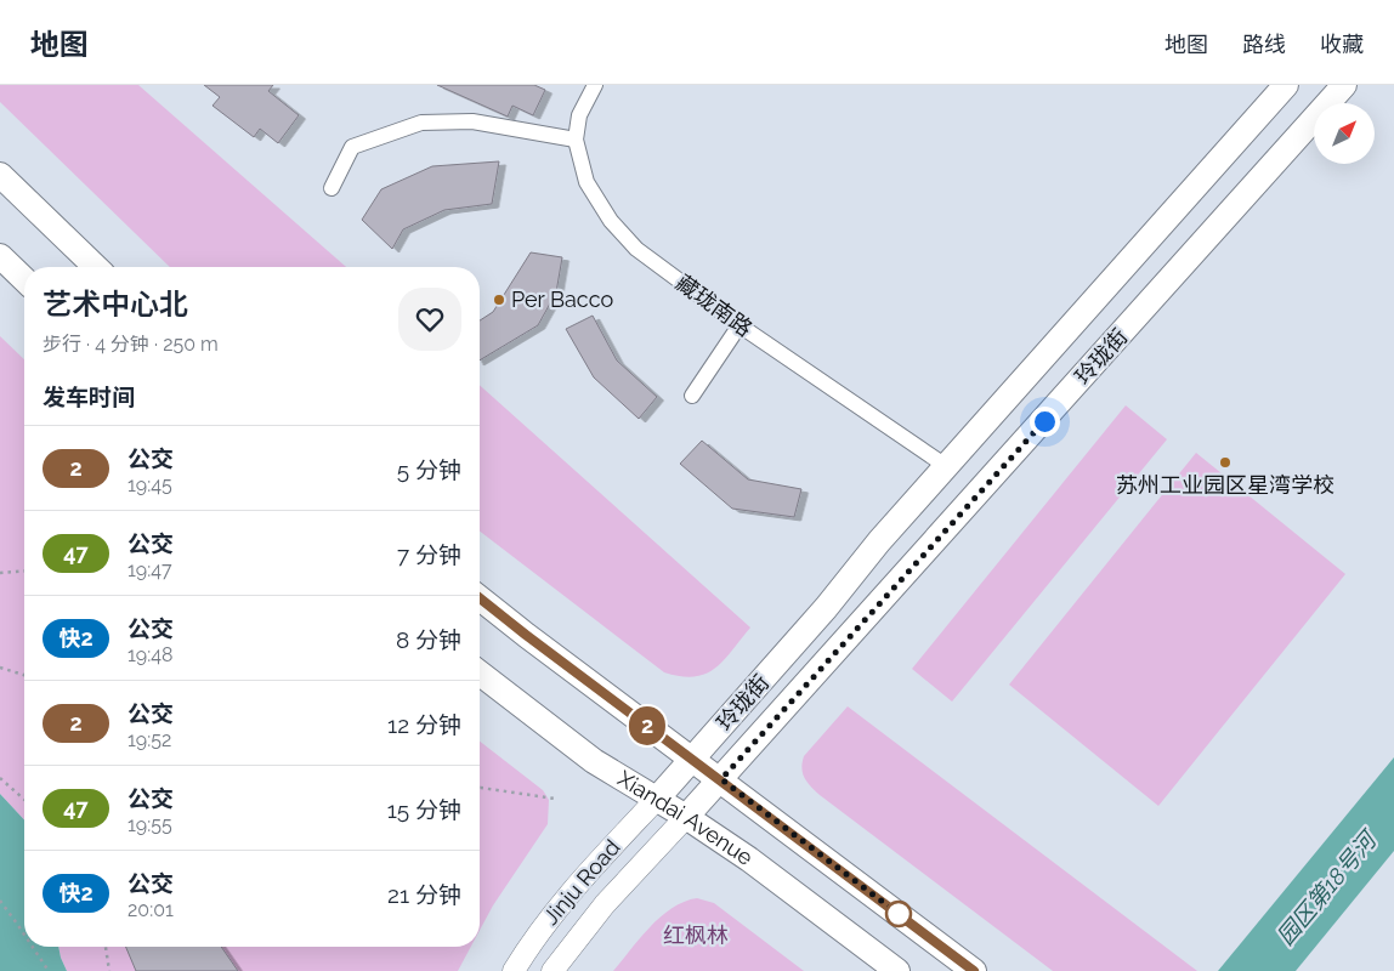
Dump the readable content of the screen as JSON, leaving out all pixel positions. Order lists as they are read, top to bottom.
{
  "streets": {
    "main road": ["玲珑街", "Xiandai Avenue", "Jinju Road"],
    "street": ["藏珑南路"]
  },
  "crossings": [
    ["藏珑南路", "玲珑街"],
    ["玲珑街", "Xiandai Avenue"],
    ["玲珑街", "Jinju Road"],
    ["Xiandai Avenue", "Jinju Road"]
  ],
  "water": ["园区第18号河"],
  "parks": ["红枫林"],
  "places": ["Per Bacco", "苏州工业园区星湾学校"],
  "lines": ["bus line 2"],
  "north": "top right",
  "page": {
    "header": "地图",
    "nav": ["地图", "路线", "收藏"],
    "on_map": "2",
    "heading": [
      ["艺术中心北", "步行 · 4 分钟 · 250 m"],
      "发车时间"
    ],
    "list": [
      {
        "mark": "2",
        "name": "公交",
        "note": "19:45",
        "value": "5 分钟"
      },
      {
        "mark": "47",
        "name": "公交",
        "note": "19:47",
        "value": "7 分钟"
      },
      {
        "mark": "快2",
        "name": "公交",
        "note": "19:48",
        "value": "8 分钟"
      },
      {
        "mark": "2",
        "name": "公交",
        "note": "19:52",
        "value": "12 分钟"
      },
      {
        "mark": "47",
        "name": "公交",
        "note": "19:55",
        "value": "15 分钟"
      },
      {
        "mark": "快2",
        "name": "公交",
        "note": "20:01",
        "value": "21 分钟"
      }
    ]
  }
}
